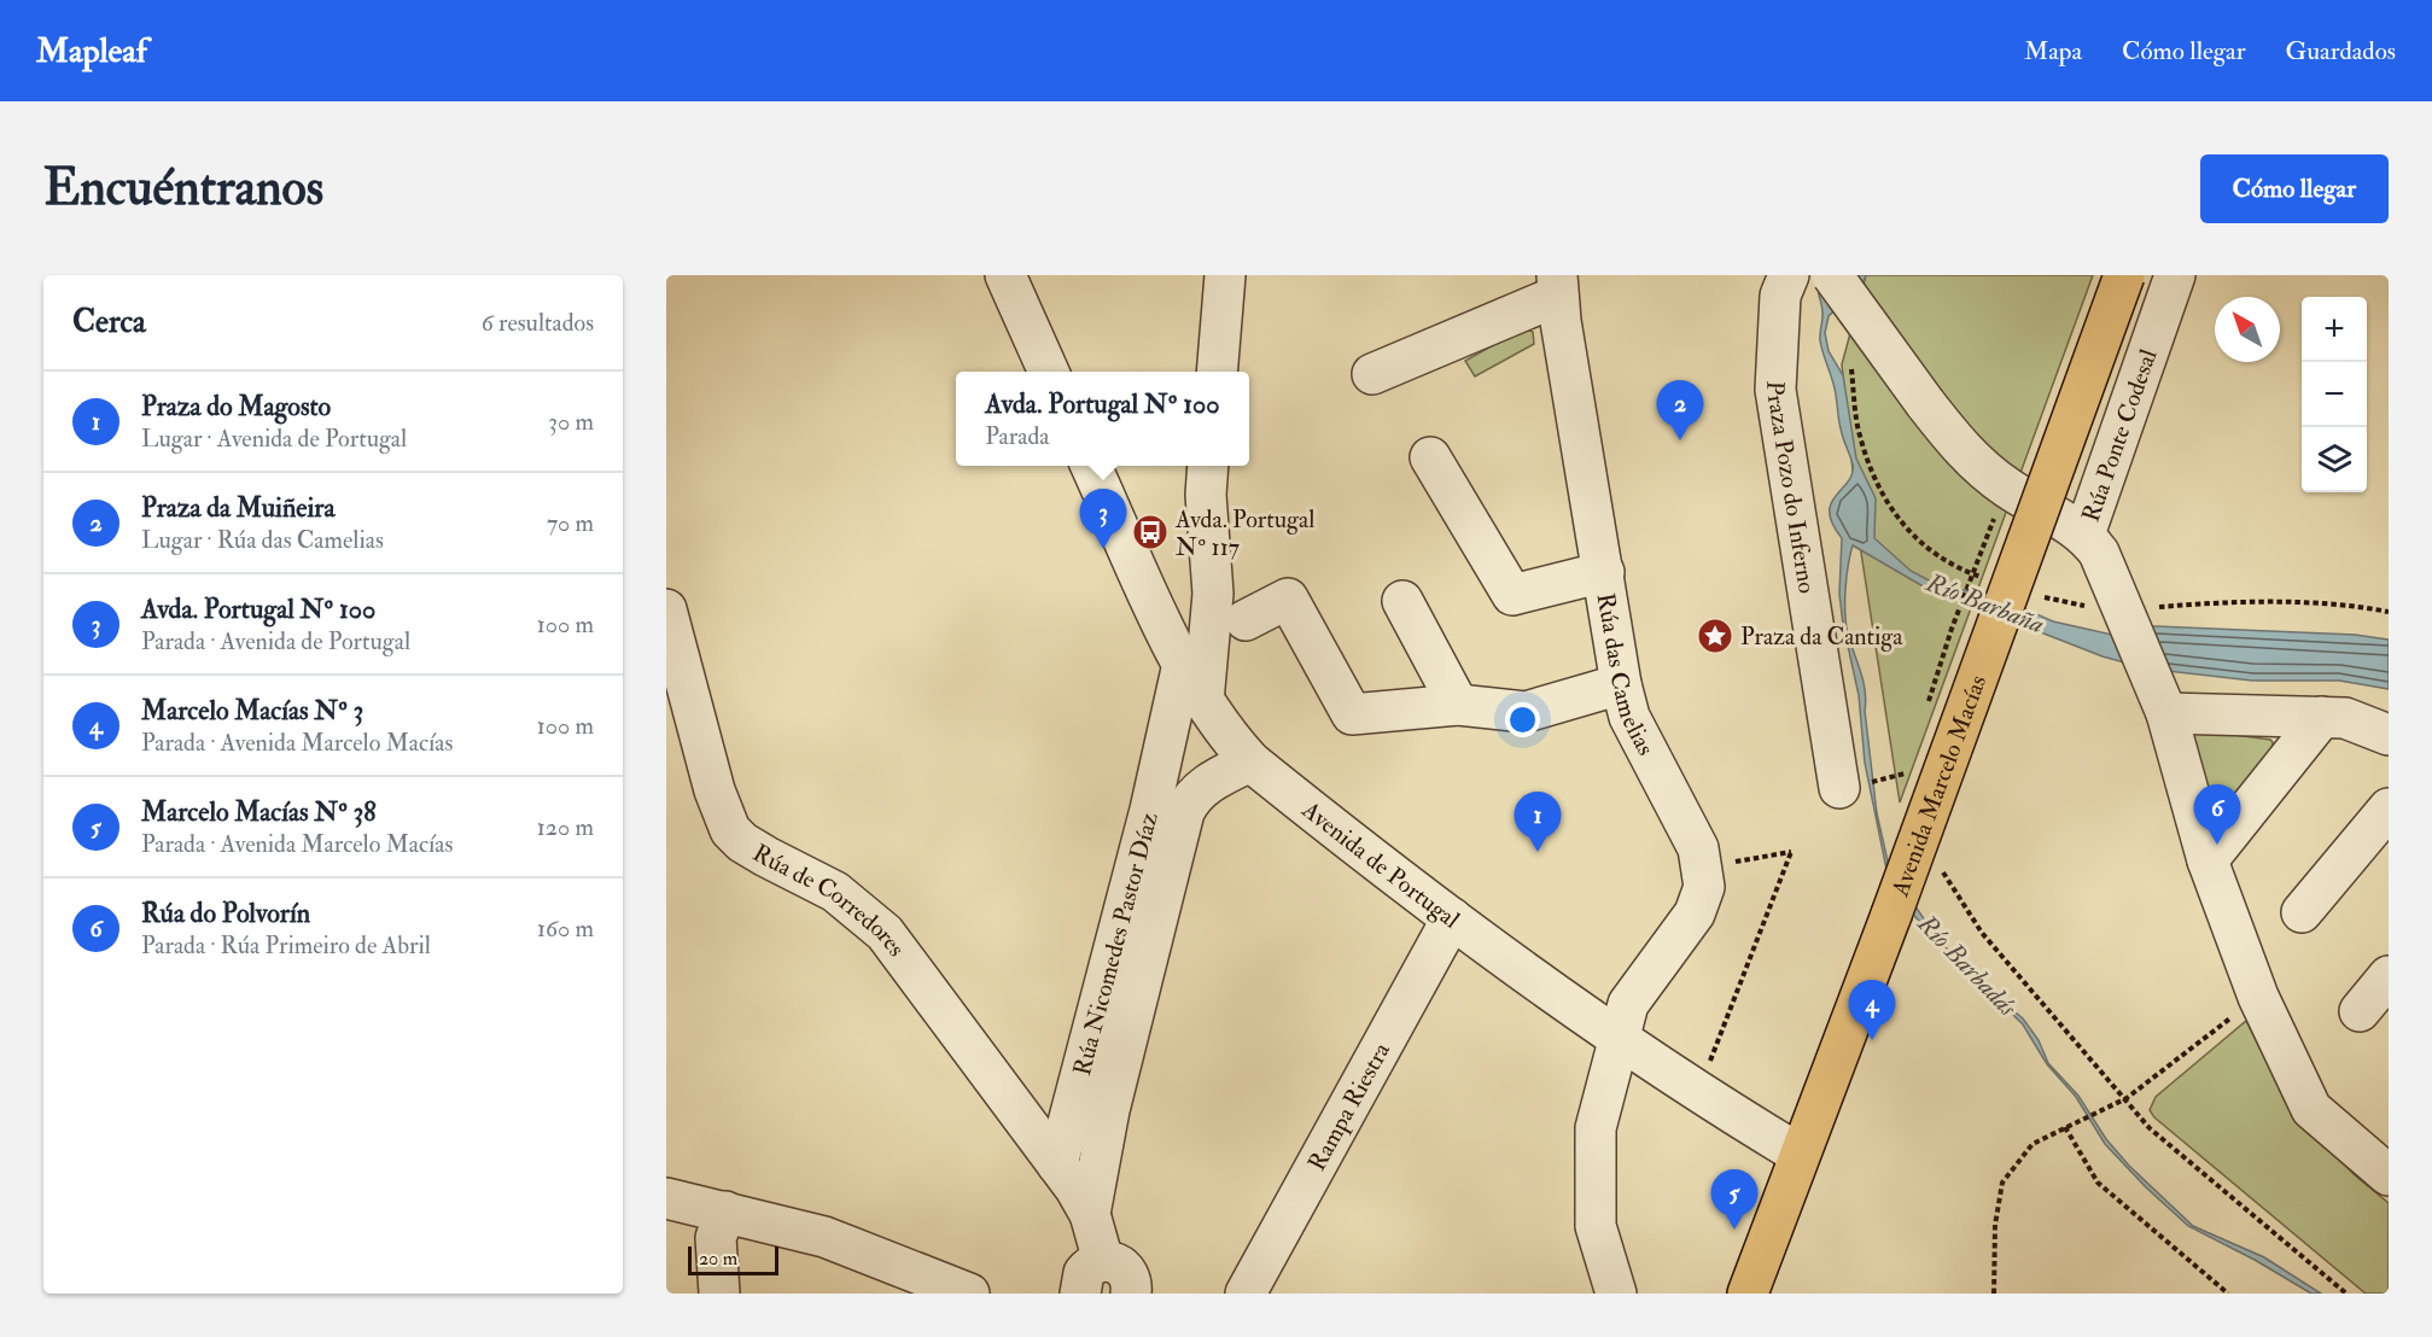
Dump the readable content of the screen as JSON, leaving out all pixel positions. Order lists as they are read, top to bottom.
{
  "streets": {
    "main road": ["Avenida Marcelo Macías"],
    "street": [
      "Rúa Ponte Codesal",
      "Praza Pozo do Inferno",
      "Rúa das Camelias",
      "Avenida de Portugal",
      "Rúa de Corredores",
      "Rúa Nicomedes Pastor Díaz",
      "Rampa Riestra"
    ]
  },
  "crossings": [
    ["Rúa das Camelias", "Avenida de Portugal"],
    ["Avenida Marcelo Macías", "Avenida de Portugal"],
    ["Avenida de Portugal", "Rúa Nicomedes Pastor Díaz"],
    ["Avenida de Portugal", "Rampa Riestra"],
    ["Rúa de Corredores", "Rúa Nicomedes Pastor Díaz"]
  ],
  "water": ["Río Barbaña", "Río Barbadás"],
  "places": {
    "bus stop": ["Avda. Portugal Nº 117"],
    "place": ["Praza da Cantiga"]
  },
  "scale_bar": "20 m",
  "north": "top left",
  "page": {
    "header": "Mapleaf",
    "nav": ["Mapa", "Cómo llegar", "Guardados"],
    "buttons": "Cómo llegar",
    "title": "Encuéntranos",
    "heading": ["Cerca", "6 resultados"],
    "map_buttons": ["+", "−"],
    "list": [
      {
        "mark": "1",
        "name": "Praza do Magosto",
        "note": "Lugar · Avenida de Portugal",
        "value": "30 m"
      },
      {
        "mark": "2",
        "name": "Praza da Muiñeira",
        "note": "Lugar · Rúa das Camelias",
        "value": "70 m"
      },
      {
        "mark": "3",
        "name": "Avda. Portugal Nº 100",
        "note": "Parada · Avenida de Portugal",
        "value": "100 m"
      },
      {
        "mark": "4",
        "name": "Marcelo Macías Nº 3",
        "note": "Parada · Avenida Marcelo Macías",
        "value": "100 m"
      },
      {
        "mark": "5",
        "name": "Marcelo Macías Nº 38",
        "note": "Parada · Avenida Marcelo Macías",
        "value": "120 m"
      },
      {
        "mark": "6",
        "name": "Rúa do Polvorín",
        "note": "Parada · Rúa Primeiro de Abril",
        "value": "160 m"
      }
    ],
    "popup": ["Avda. Portugal Nº 100", "Parada"],
    "pins": [
      "2",
      "3",
      "6",
      "1",
      "4",
      "5"
    ],
    "scale": "20 m"
  }
}
